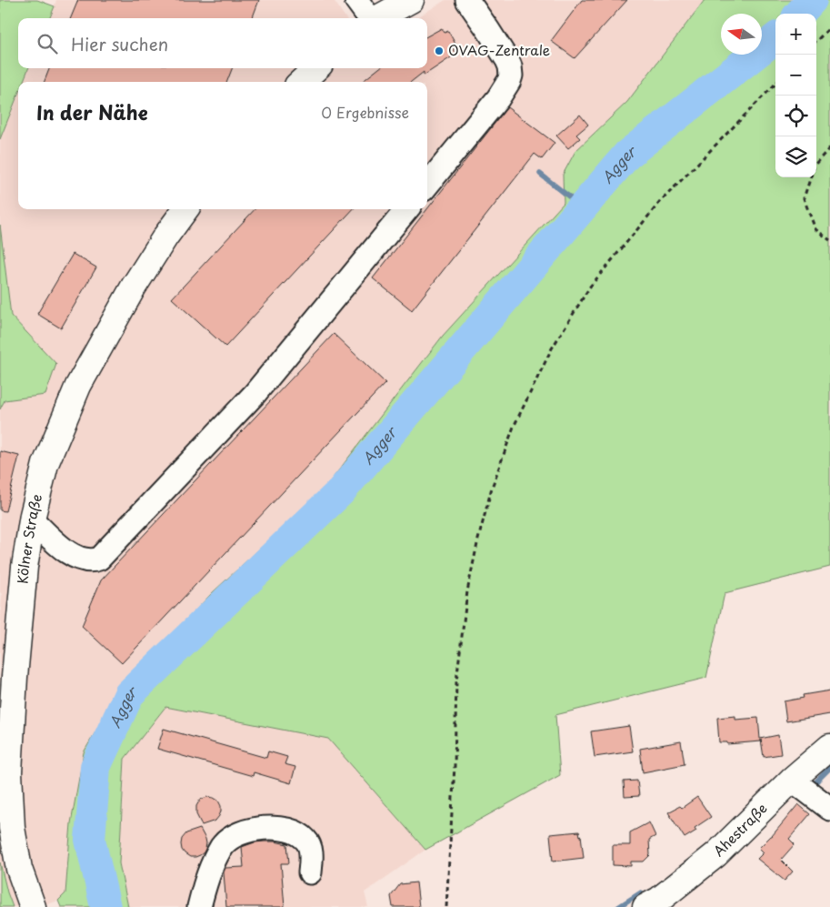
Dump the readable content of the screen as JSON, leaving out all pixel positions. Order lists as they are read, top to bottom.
{
  "streets": {
    "main road": ["Kölner Straße", "Ahestraße"]
  },
  "water": ["Agger"],
  "places": ["OVAG-Zentrale"],
  "north": "left",
  "page": {
    "map_buttons": ["+", "−"],
    "search": "Hier suchen",
    "heading": ["In der Nähe", "0 Ergebnisse"]
  }
}
